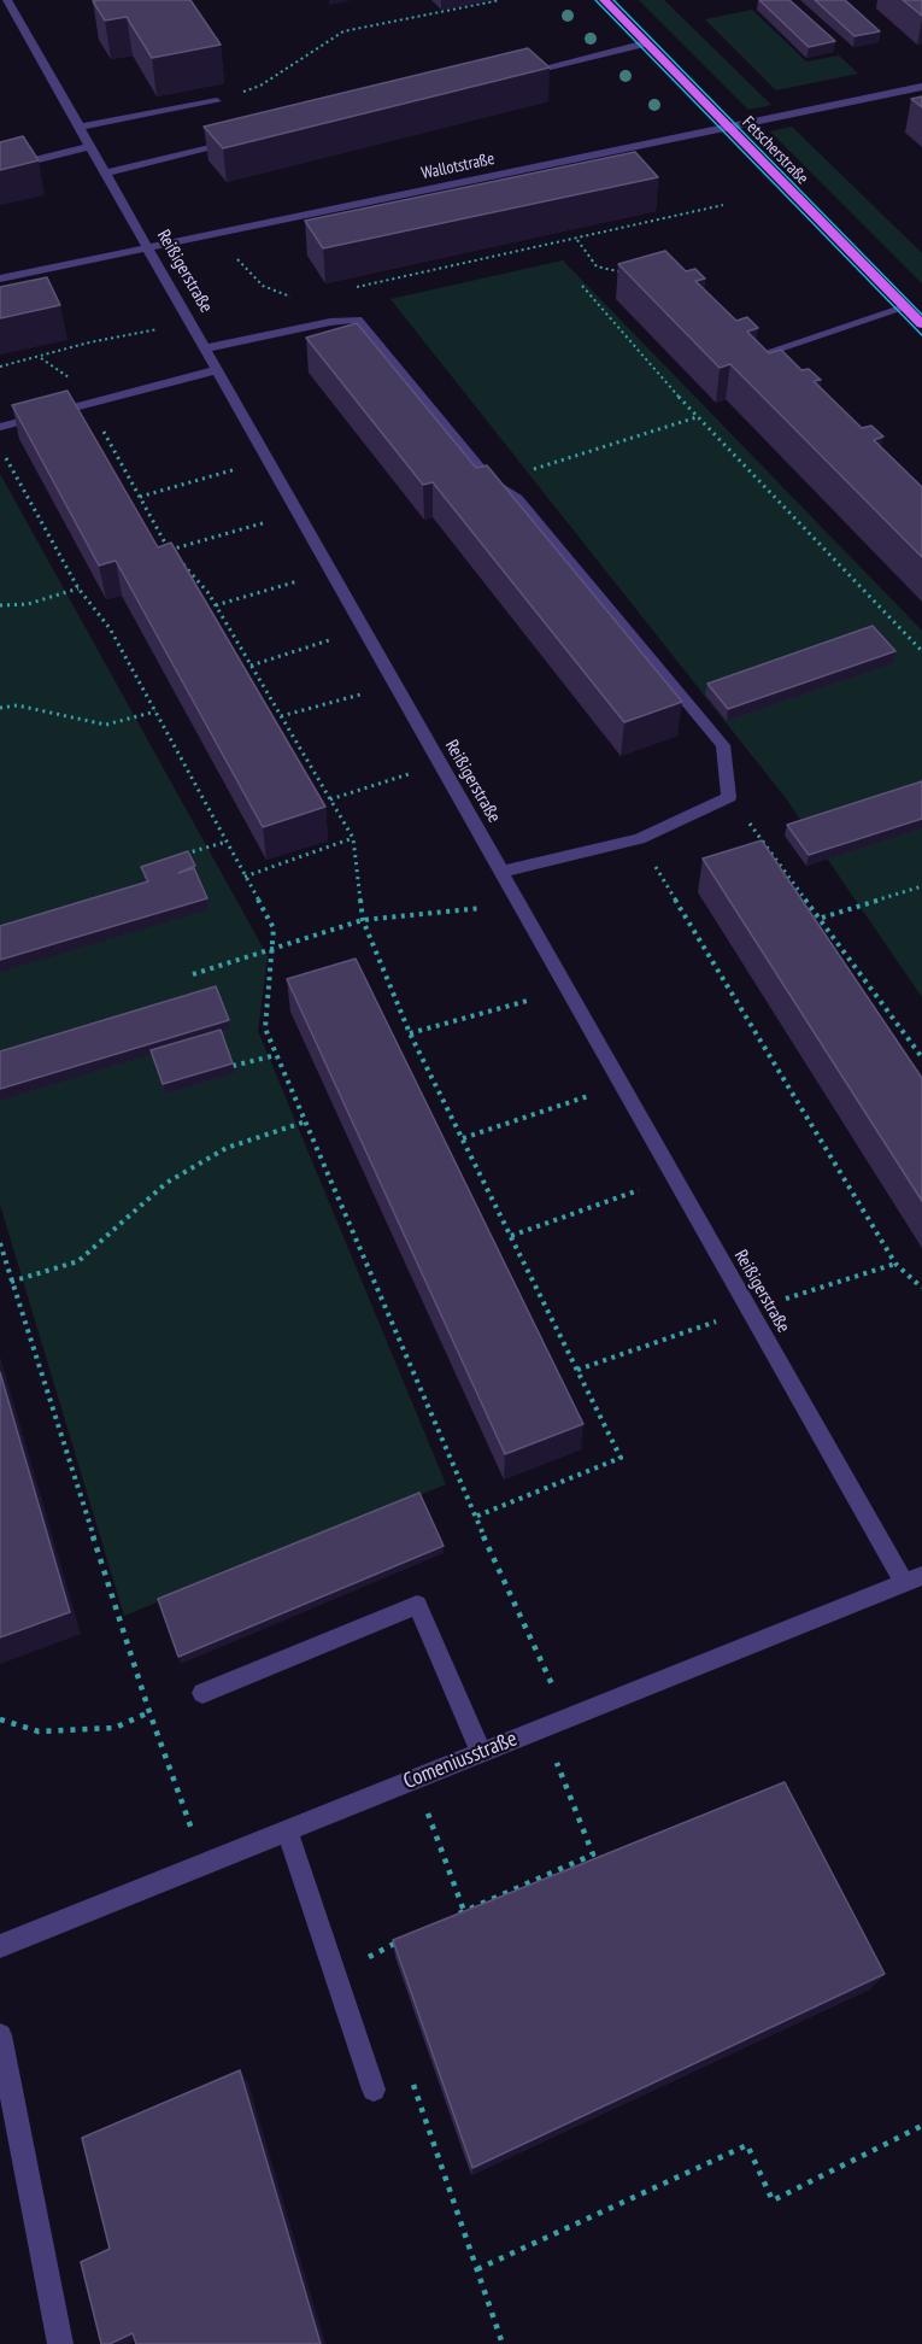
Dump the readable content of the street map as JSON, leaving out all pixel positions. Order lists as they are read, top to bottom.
{
  "streets": {
    "main road": ["Fetscherstraße"],
    "street": ["Wallotstraße", "Reißigerstraße", "Comeniusstraße"]
  },
  "crossings": [
    ["Fetscherstraße", "Wallotstraße"],
    ["Wallotstraße", "Reißigerstraße"],
    ["Reißigerstraße", "Comeniusstraße"]
  ]
}
